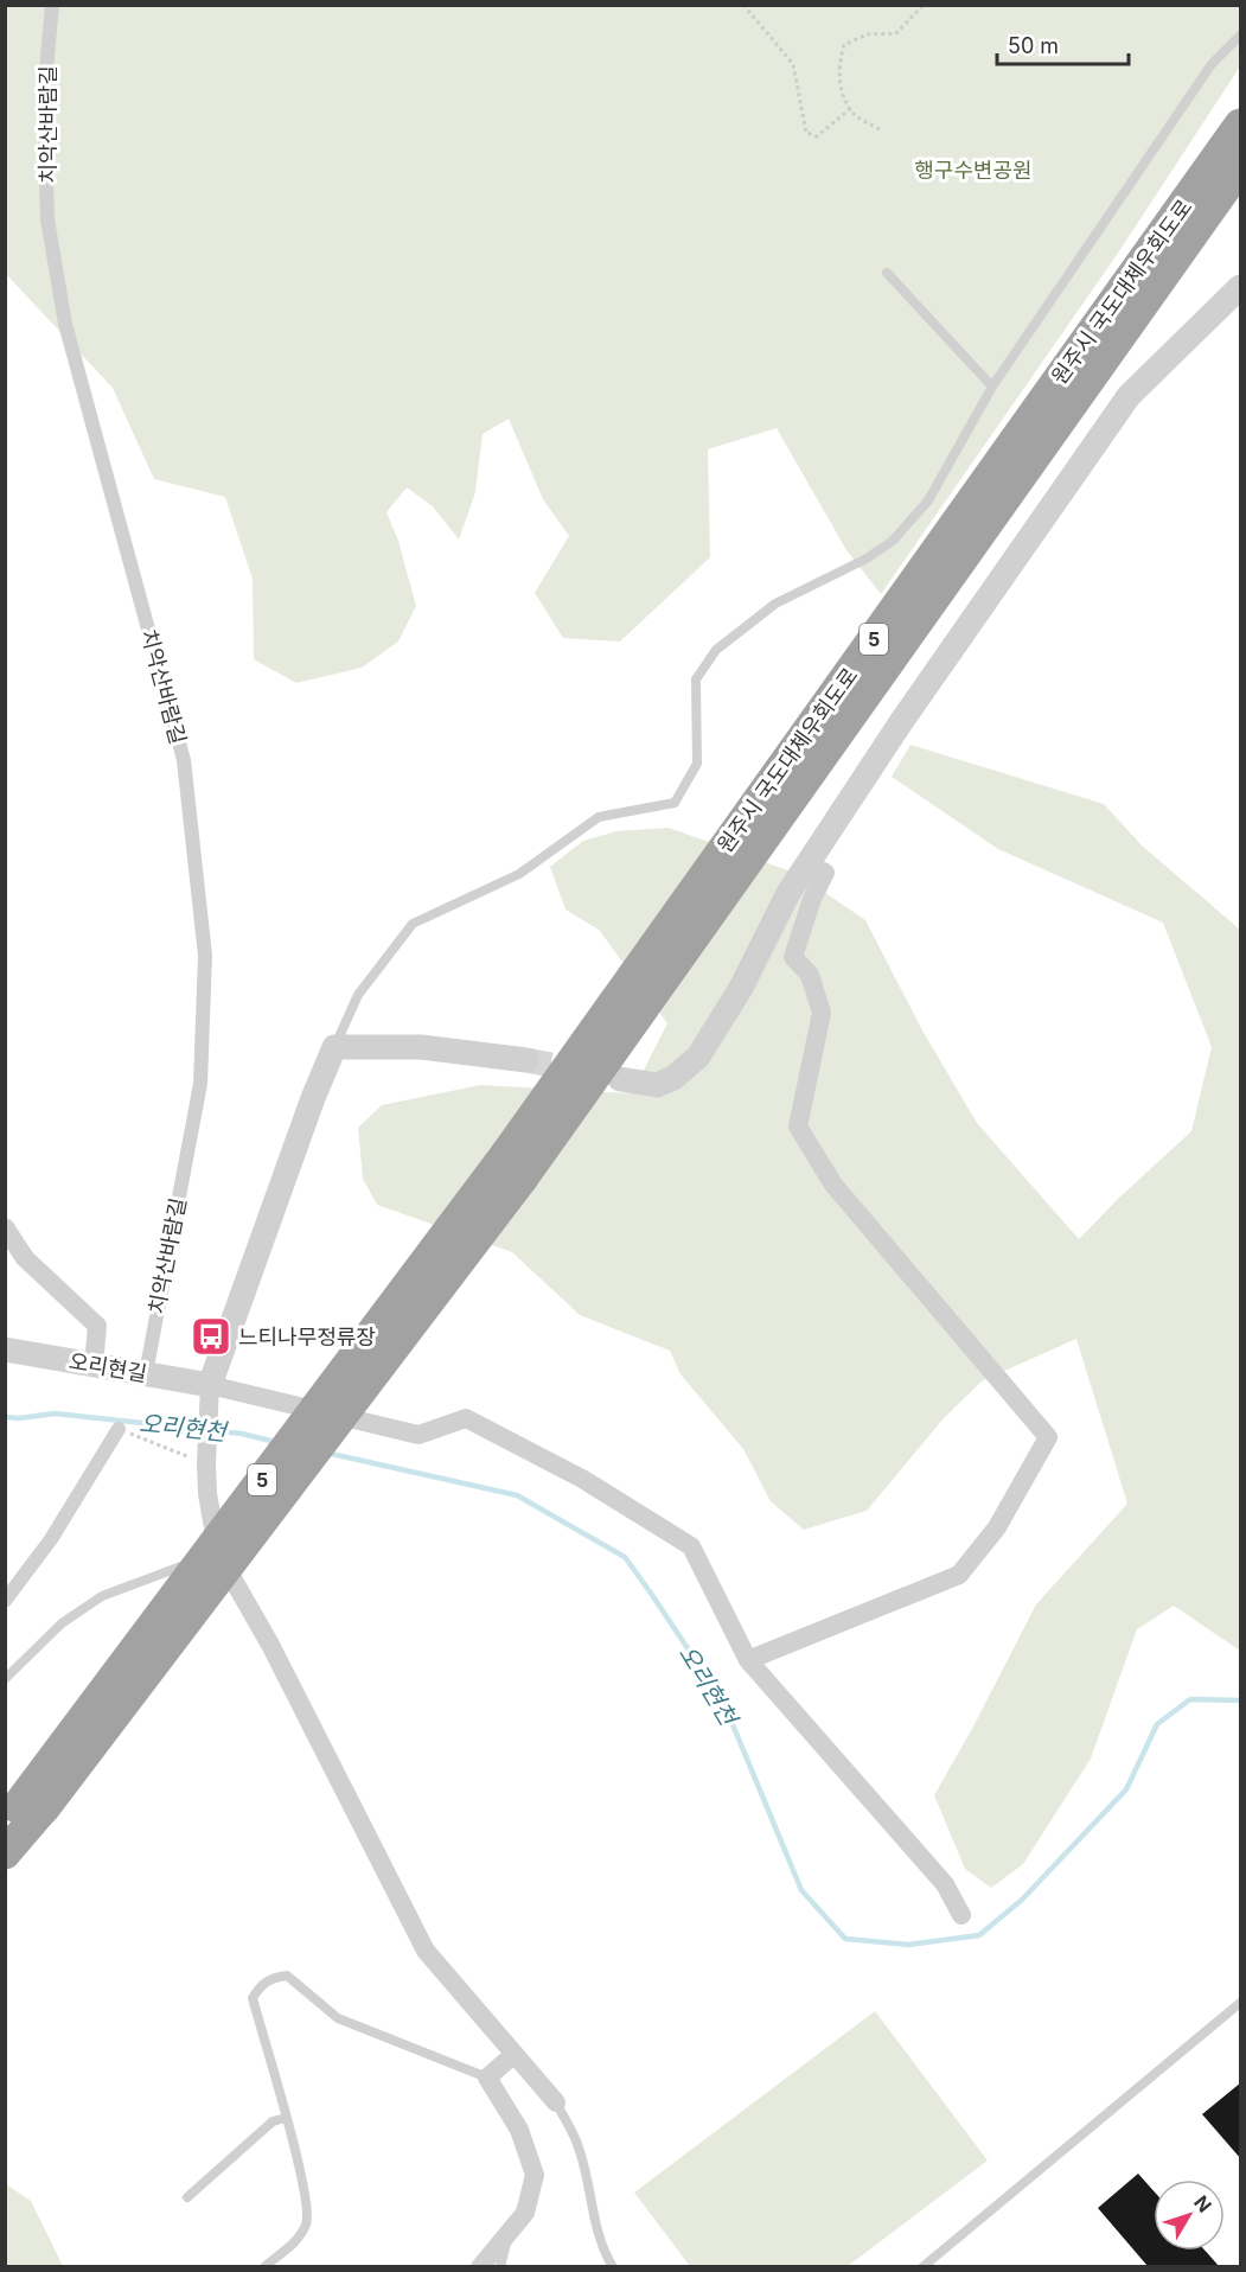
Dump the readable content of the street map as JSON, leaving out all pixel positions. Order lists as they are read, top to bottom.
{
  "streets": {
    "highway": ["원주시 국도대체우회도로", "5"],
    "street": ["치악산바람길", "오리현길"]
  },
  "crossings": [
    ["치악산바람길", "오리현길"],
    ["원주시 국도대체우회도로", "5"]
  ],
  "water": ["오리현천"],
  "parks": ["행구수변공원"],
  "places": {
    "bus stop": ["느티나무정류장"]
  },
  "scale_bar": "50 m",
  "north": "top right"
}
